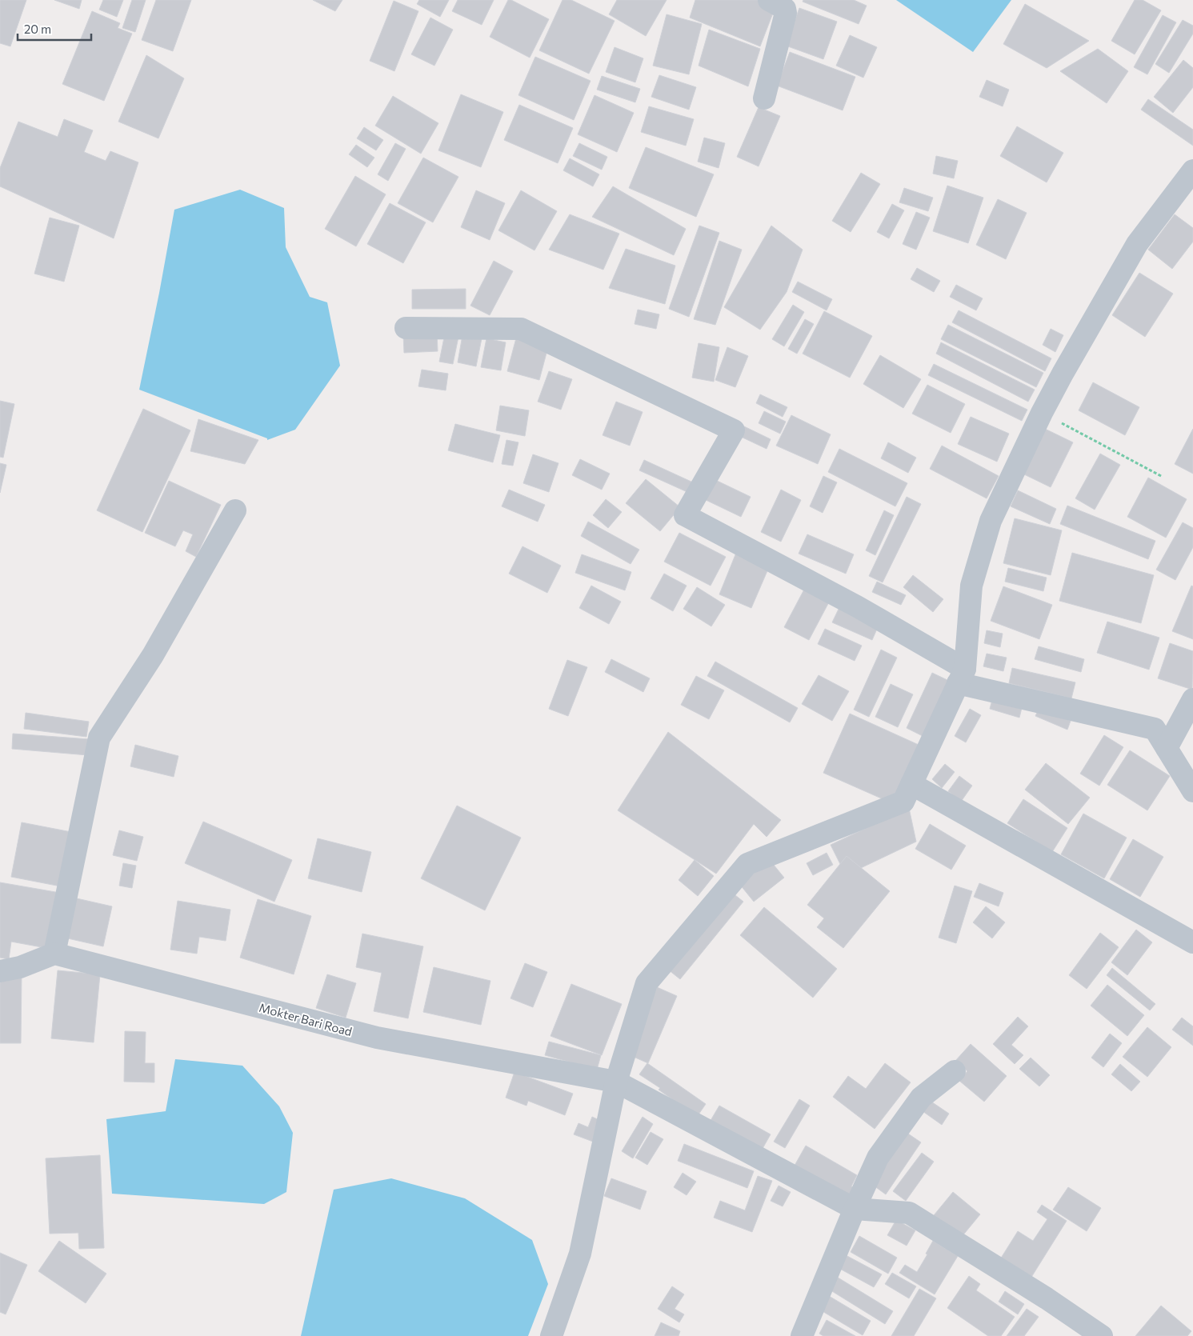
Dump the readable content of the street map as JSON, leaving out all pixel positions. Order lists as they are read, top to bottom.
{
  "streets": {
    "street": ["Mokter Bari Road"]
  },
  "scale_bar": "20 m"
}
